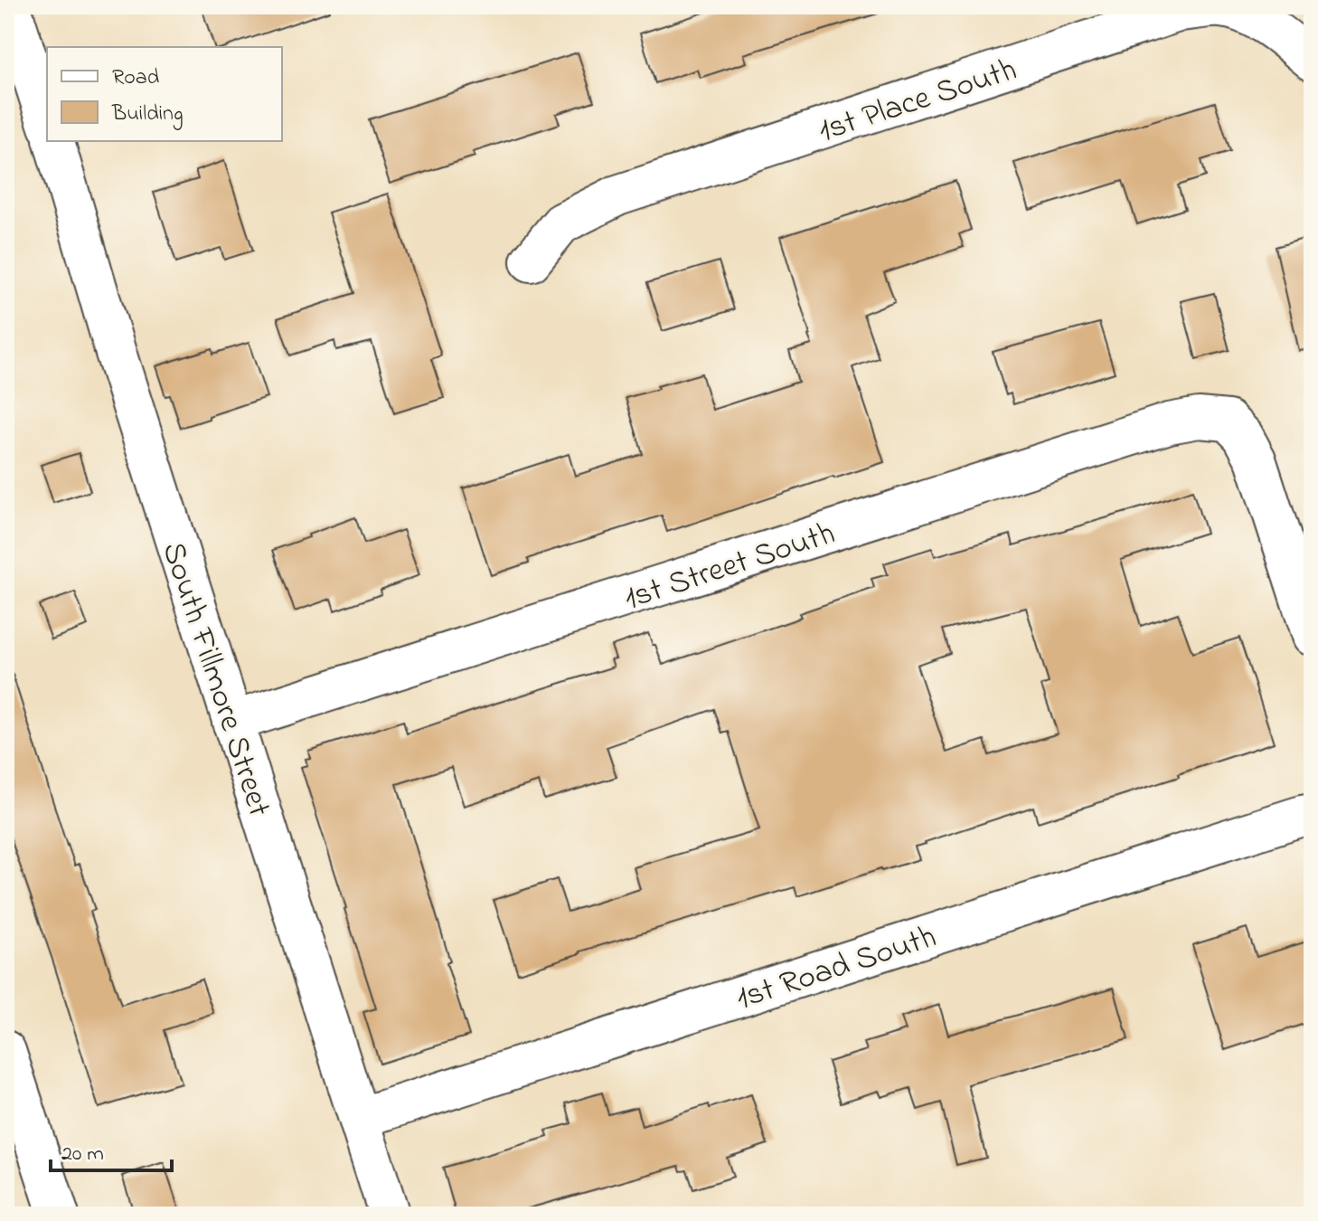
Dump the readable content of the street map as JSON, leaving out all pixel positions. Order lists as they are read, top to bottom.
{
  "streets": {
    "street": [
      "1st Place South",
      "1st Street South",
      "South Fillmore Street",
      "1st Road South"
    ]
  },
  "crossings": [
    ["1st Street South", "South Fillmore Street"],
    ["South Fillmore Street", "1st Road South"]
  ],
  "legend": ["Road", "Building"],
  "scale_bar": "20 m"
}
